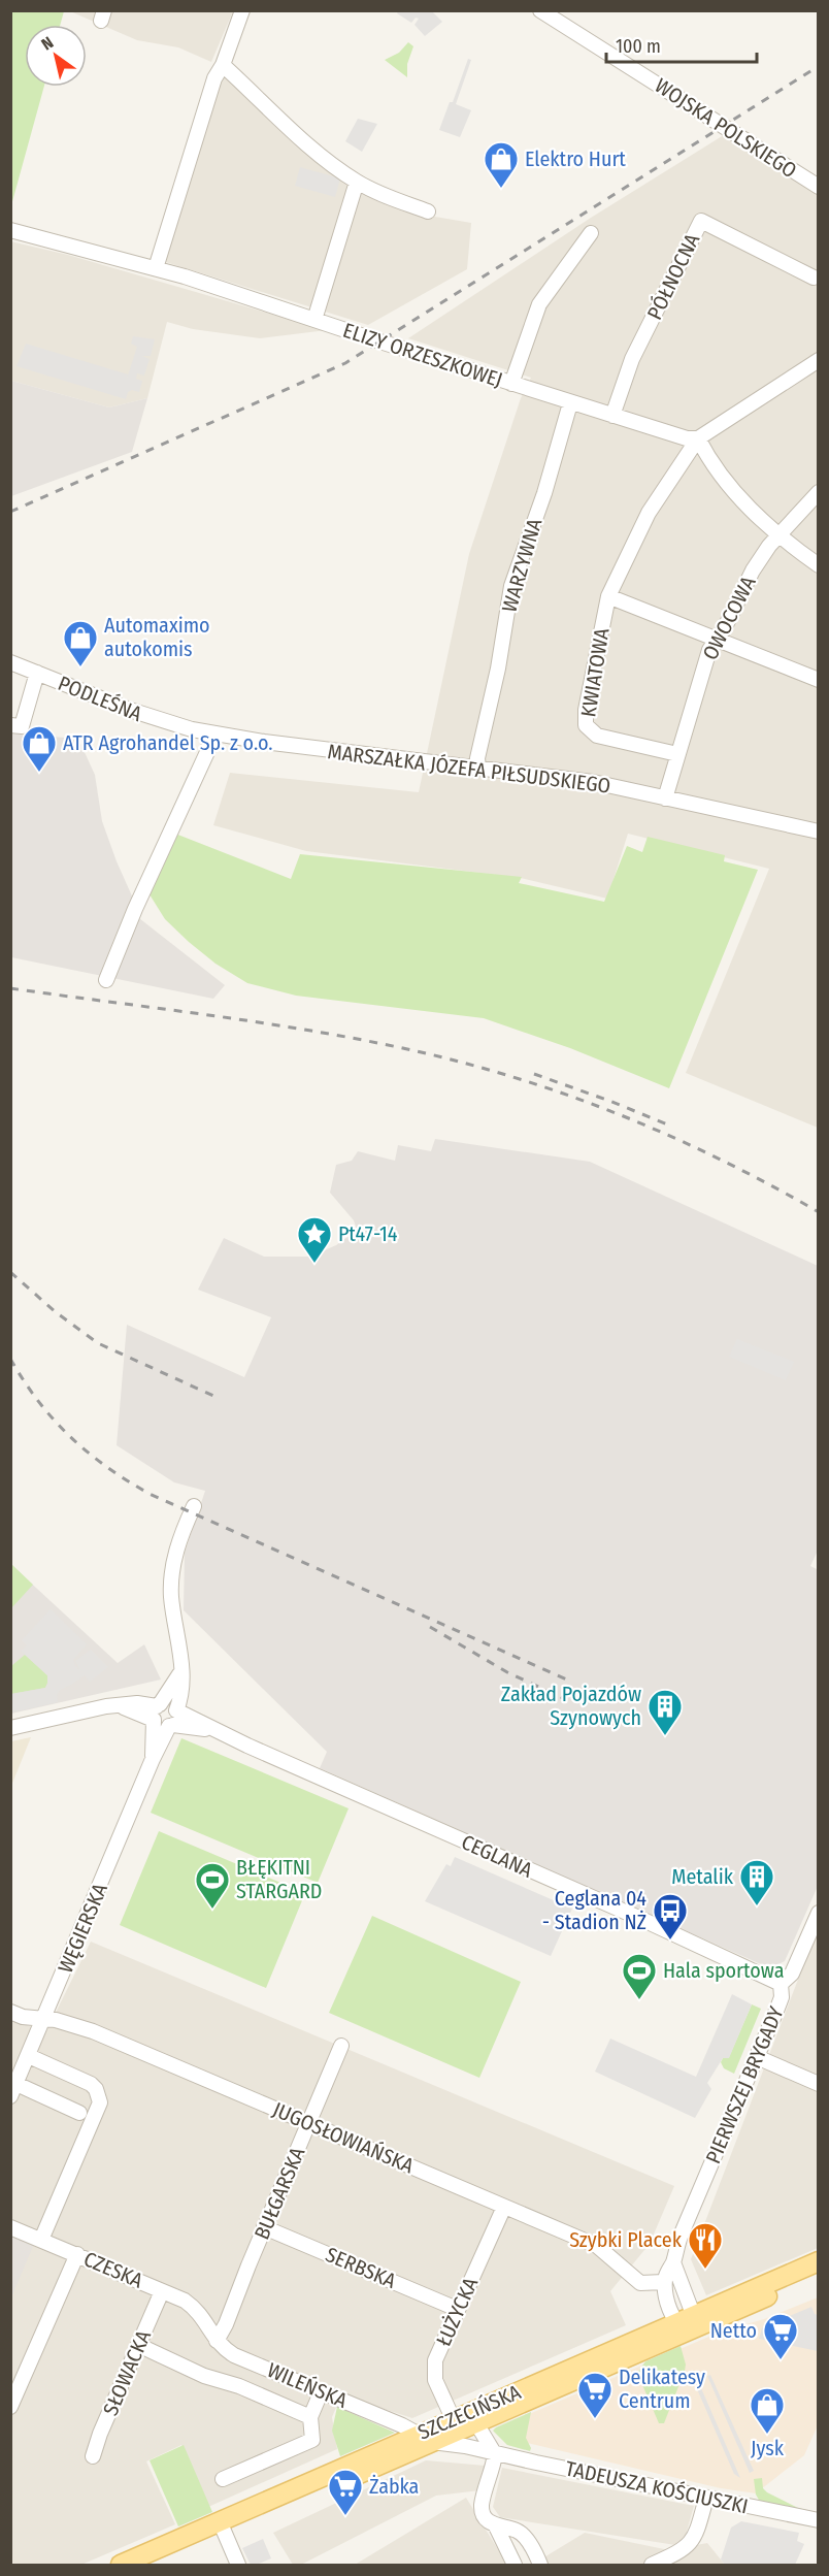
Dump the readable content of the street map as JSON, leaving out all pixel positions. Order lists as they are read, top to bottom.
{
  "streets": {
    "main road": ["SZCZECIŃSKA"],
    "street": [
      "WOJSKA POLSKIEGO",
      "PÓŁNOCNA",
      "ELIZY ORZESZKOWEJ",
      "WARZYWNA",
      "OWOCOWA",
      "KWIATOWA",
      "PODLEŚNA",
      "MARSZAŁKA JÓZEFA PIŁSUDSKIEGO",
      "CEGLANA",
      "WĘGIERSKA",
      "PIERWSZEJ BRYGADY",
      "JUGOSŁOWIAŃSKA",
      "BUŁGARSKA",
      "SERBSKA",
      "CZESKA",
      "ŁUŻYCKA",
      "SŁOWACKA",
      "WILEŃSKA",
      "TADEUSZA KOŚCIUSZKI"
    ]
  },
  "crossings": [
    ["PÓŁNOCNA", "ELIZY ORZESZKOWEJ"],
    ["ELIZY ORZESZKOWEJ", "WARZYWNA"],
    ["ELIZY ORZESZKOWEJ", "KWIATOWA"],
    ["WARZYWNA", "MARSZAŁKA JÓZEFA PIŁSUDSKIEGO"],
    ["OWOCOWA", "KWIATOWA"],
    ["OWOCOWA", "MARSZAŁKA JÓZEFA PIŁSUDSKIEGO"],
    ["PODLEŚNA", "MARSZAŁKA JÓZEFA PIŁSUDSKIEGO"],
    ["CEGLANA", "WĘGIERSKA"],
    ["CEGLANA", "PIERWSZEJ BRYGADY"],
    ["WĘGIERSKA", "JUGOSŁOWIAŃSKA"],
    ["PIERWSZEJ BRYGADY", "JUGOSŁOWIAŃSKA"],
    ["JUGOSŁOWIAŃSKA", "BUŁGARSKA"],
    ["JUGOSŁOWIAŃSKA", "ŁUŻYCKA"],
    ["BUŁGARSKA", "SERBSKA"],
    ["BUŁGARSKA", "WILEŃSKA"],
    ["SERBSKA", "ŁUŻYCKA"],
    ["CZESKA", "SŁOWACKA"],
    ["CZESKA", "WILEŃSKA"],
    ["ŁUŻYCKA", "SZCZECIŃSKA"],
    ["ŁUŻYCKA", "TADEUSZA KOŚCIUSZKI"],
    ["WILEŃSKA", "SZCZECIŃSKA"],
    ["SZCZECIŃSKA", "TADEUSZA KOŚCIUSZKI"]
  ],
  "places": {
    "shop": [
      "Elektro Hurt",
      "Automaximo autokomis",
      "ATR Agrohandel Sp. z o.o.",
      "Jysk"
    ],
    "place": ["Pt47-14"],
    "building": ["Zakład Pojazdów Szynowych", "Metalik"],
    "sports": ["BŁĘKITNI STARGARD", "Hala sportowa"],
    "bus stop": ["Ceglana 04 - Stadion NŻ"],
    "restaurant": ["Szybki Placek"],
    "supermarket": ["Netto", "Delikatesy Centrum", "Żabka"]
  },
  "scale_bar": "100 m",
  "north": "top left"
}
